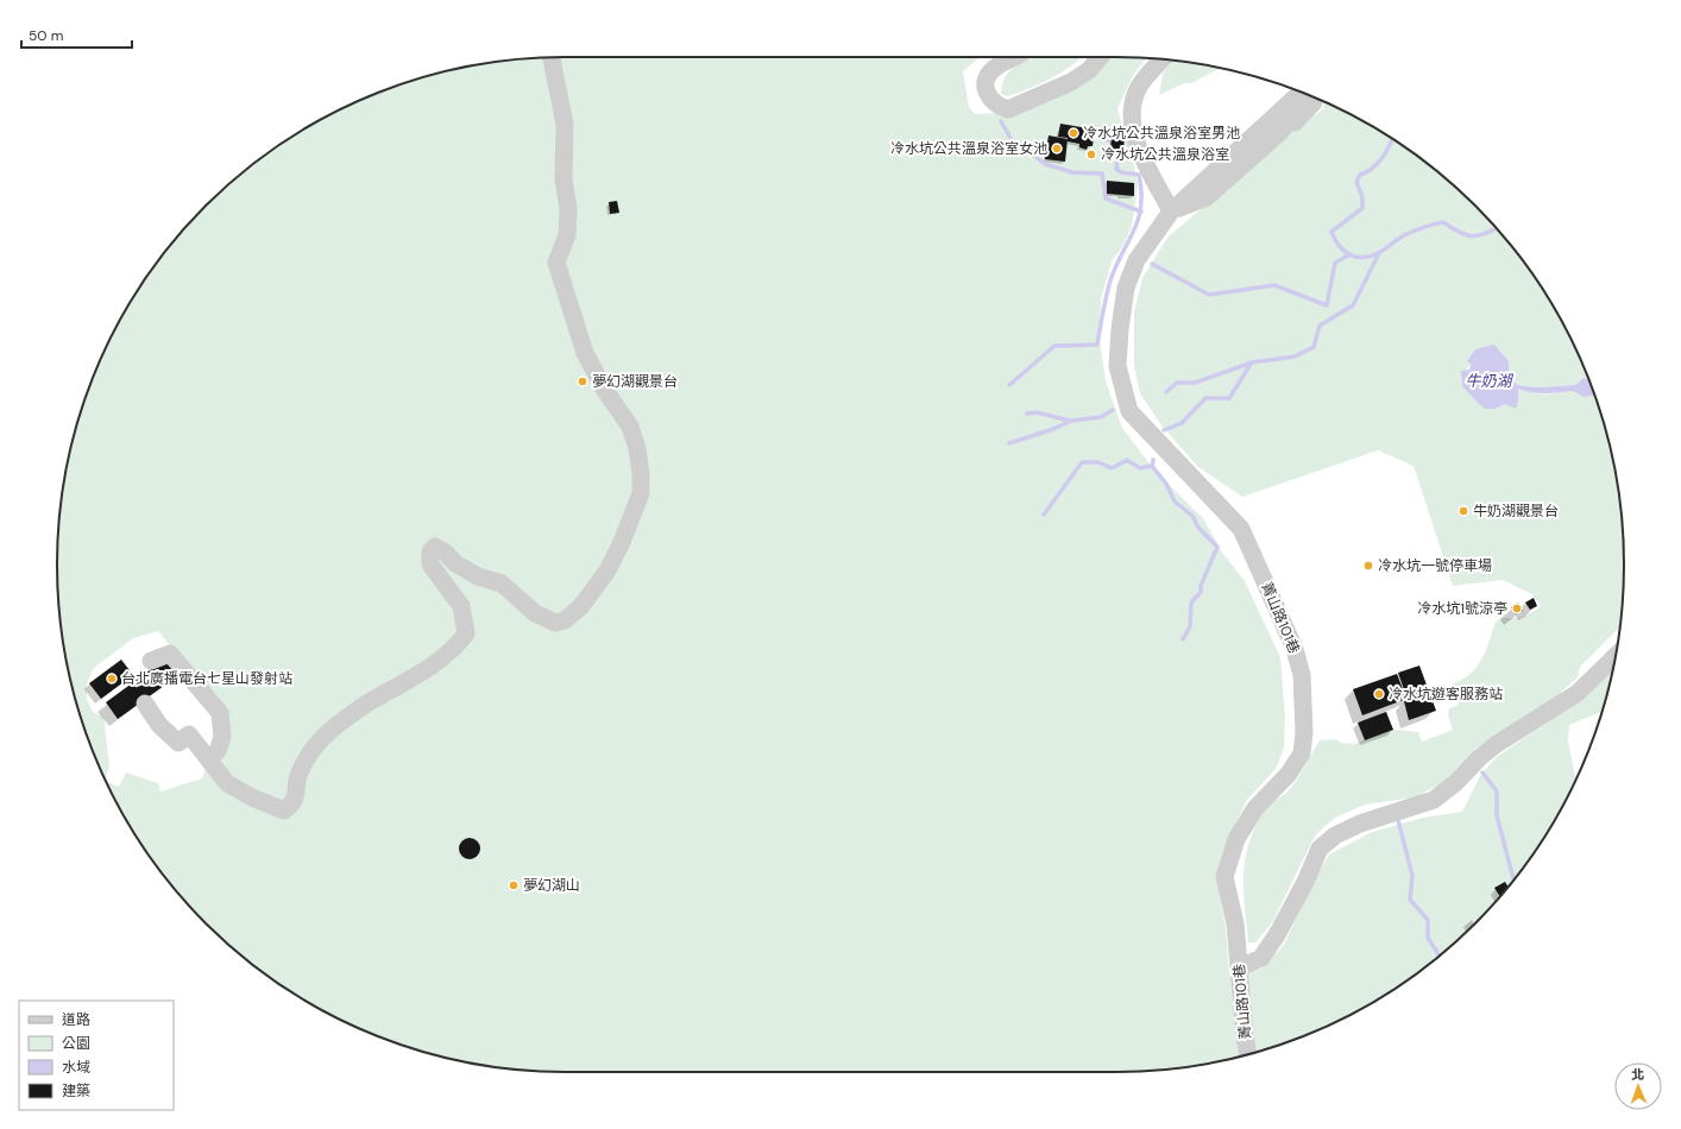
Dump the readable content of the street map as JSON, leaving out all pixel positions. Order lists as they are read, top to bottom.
{
  "streets": {
    "street": ["菁山路101巷"]
  },
  "water": ["牛奶湖"],
  "places": [
    "冷水坑公共溫泉浴室男池",
    "冷水坑公共溫泉浴室女池",
    "冷水坑公共溫泉浴室",
    "夢幻湖觀景台",
    "牛奶湖觀景台",
    "冷水坑一號停車場",
    "冷水坑1號涼亭",
    "台北廣播電台七星山發射站",
    "冷水坑遊客服務站",
    "夢幻湖山"
  ],
  "legend": [
    "道路",
    "公園",
    "水域",
    "建築"
  ],
  "scale_bar": "50 m",
  "north": "top"
}
